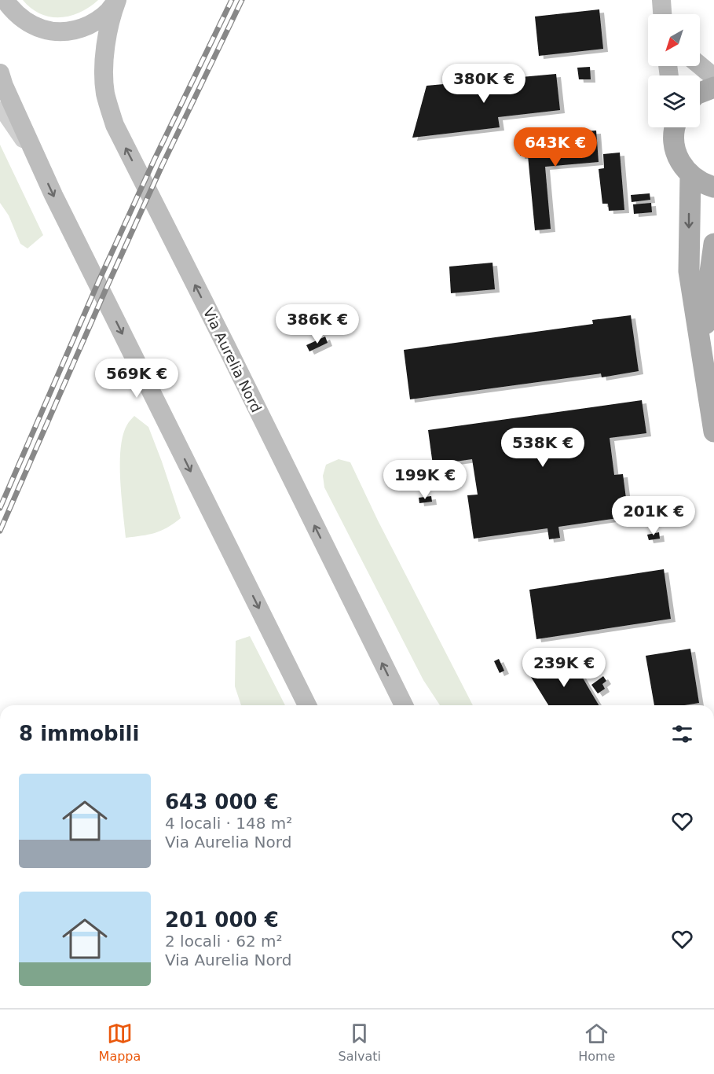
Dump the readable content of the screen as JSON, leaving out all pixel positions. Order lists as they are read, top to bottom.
{
  "streets": {
    "main road": ["Via Aurelia Nord"]
  },
  "north": "bottom left",
  "page": {
    "price": [
      "380K €",
      "643K €",
      "386K €",
      "569K €",
      "538K €",
      "199K €",
      "201K €",
      "239K €"
    ],
    "heading": "8 immobili",
    "list": [
      {
        "name": "643 000 €",
        "note": "4 locali · 148 m² · Via Aurelia Nord"
      },
      {
        "name": "201 000 €",
        "note": "2 locali · 62 m² · Via Aurelia Nord"
      }
    ],
    "tabs": ["Mappa", "Salvati", "Home"]
  }
}
